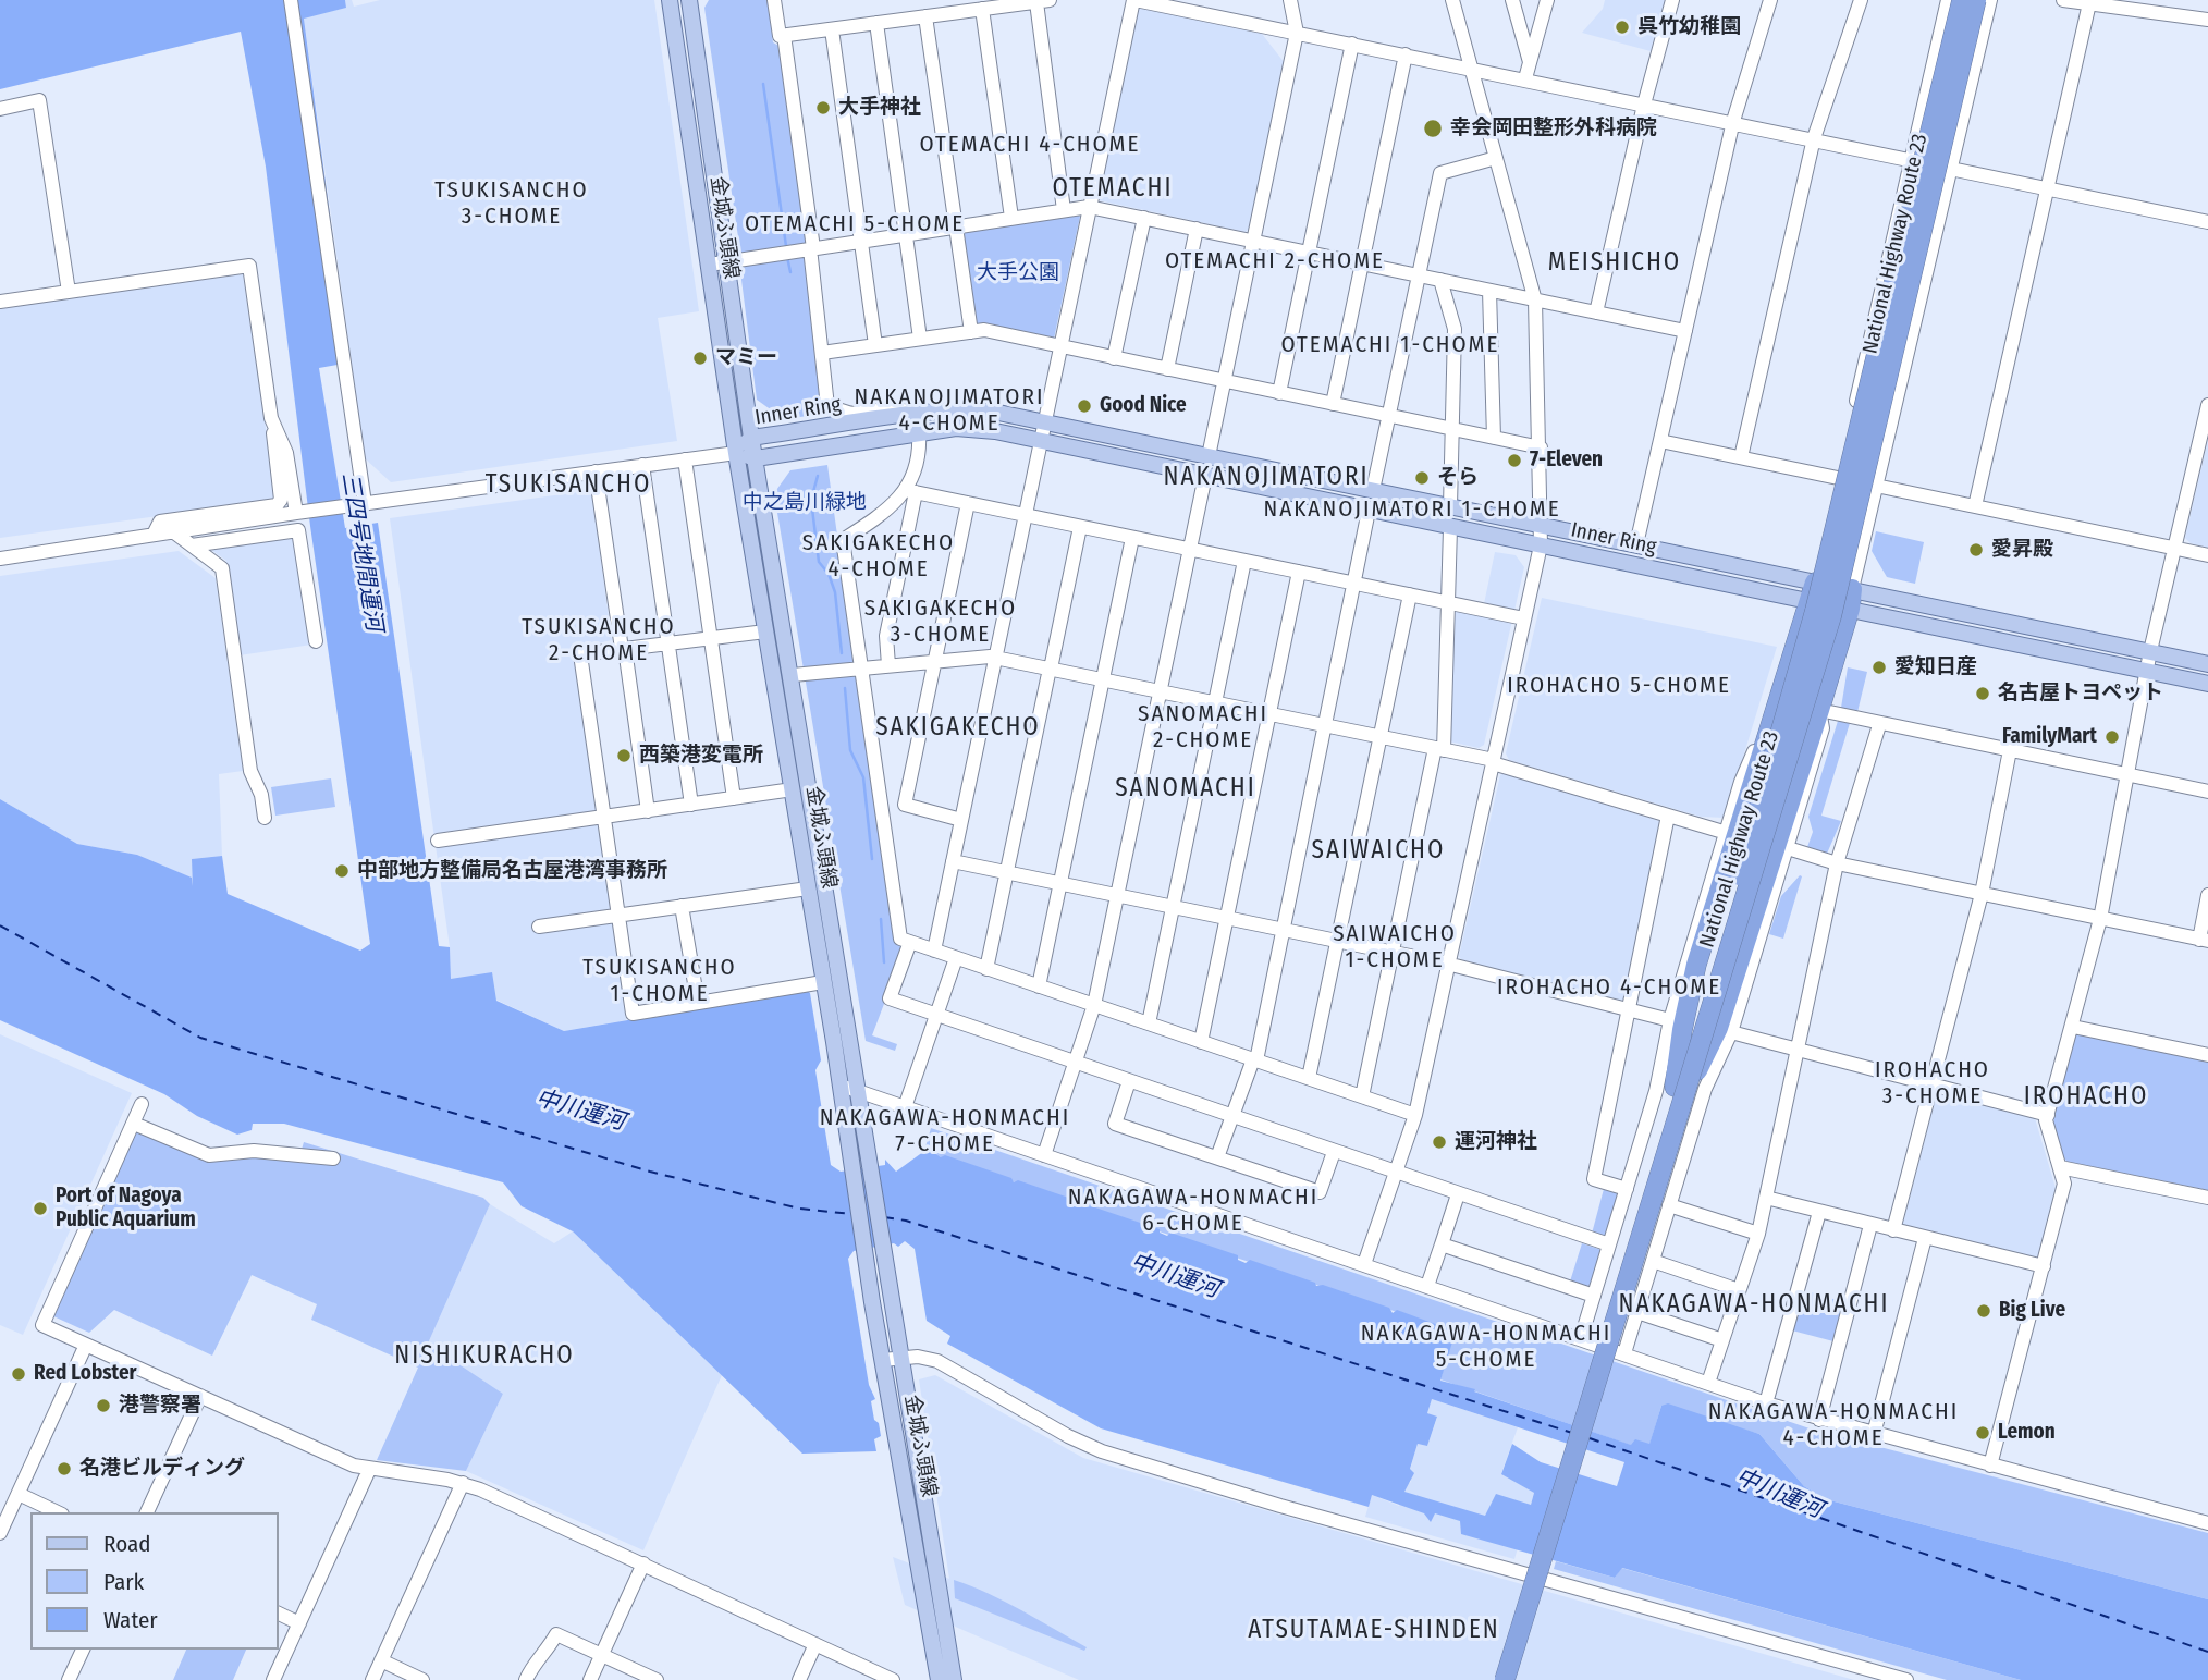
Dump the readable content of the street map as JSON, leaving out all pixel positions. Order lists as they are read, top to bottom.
{
  "streets": {
    "highway": ["National Highway Route 23"],
    "main road": ["金城ふ頭線", "Inner Ring"]
  },
  "crossings": [
    ["金城ふ頭線", "Inner Ring"]
  ],
  "districts": [
    "OTEMACHI 4-CHOME",
    "OTEMACHI",
    "TSUKISANCHO 3-CHOME",
    "OTEMACHI 5-CHOME",
    "OTEMACHI 2-CHOME",
    "MEISHICHO",
    "OTEMACHI 1-CHOME",
    "NAKANOJIMATORI 4-CHOME",
    "NAKANOJIMATORI",
    "TSUKISANCHO",
    "NAKANOJIMATORI 1-CHOME",
    "SAKIGAKECHO 4-CHOME",
    "SAKIGAKECHO 3-CHOME",
    "TSUKISANCHO 2-CHOME",
    "IROHACHO 5-CHOME",
    "SANOMACHI 2-CHOME",
    "SAKIGAKECHO",
    "SANOMACHI",
    "SAIWAICHO",
    "SAIWAICHO 1-CHOME",
    "TSUKISANCHO 1-CHOME",
    "IROHACHO 4-CHOME",
    "IROHACHO 3-CHOME",
    "IROHACHO",
    "NAKAGAWA-HONMACHI 7-CHOME",
    "NAKAGAWA-HONMACHI 6-CHOME",
    "NAKAGAWA-HONMACHI",
    "NAKAGAWA-HONMACHI 5-CHOME",
    "NISHIKURACHO",
    "NAKAGAWA-HONMACHI 4-CHOME",
    "ATSUTAMAE-SHINDEN"
  ],
  "water": ["三四号地間運河", "中川運河"],
  "parks": ["大手公園", "中之島川緑地"],
  "places": [
    "呉竹幼稚園",
    "大手神社",
    "幸会岡田整形外科病院",
    "マミー",
    "Good Nice",
    "7-Eleven",
    "そら",
    "愛昇殿",
    "愛知日産",
    "名古屋トヨペット",
    "FamilyMart",
    "西築港変電所",
    "中部地方整備局名古屋港湾事務所",
    "運河神社",
    "Port of Nagoya Public Aquarium",
    "Big Live",
    "Red Lobster",
    "港警察署",
    "Lemon",
    "名港ビルディング"
  ],
  "legend": ["Road", "Park", "Water"]
}
